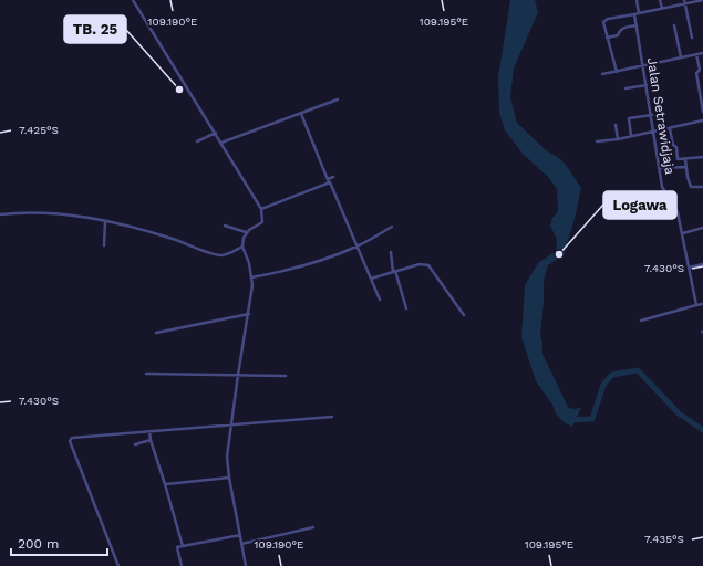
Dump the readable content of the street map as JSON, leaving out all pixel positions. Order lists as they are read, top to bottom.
{
  "streets": {
    "street": ["Jalan Setrawidjaja"]
  },
  "places": ["TB. 25", "Logawa"],
  "scale_bar": "200 m",
  "coordinates": [
    "109.190°E",
    "109.195°E",
    "7.425°S",
    "7.430°S",
    "7.435°S"
  ]
}
